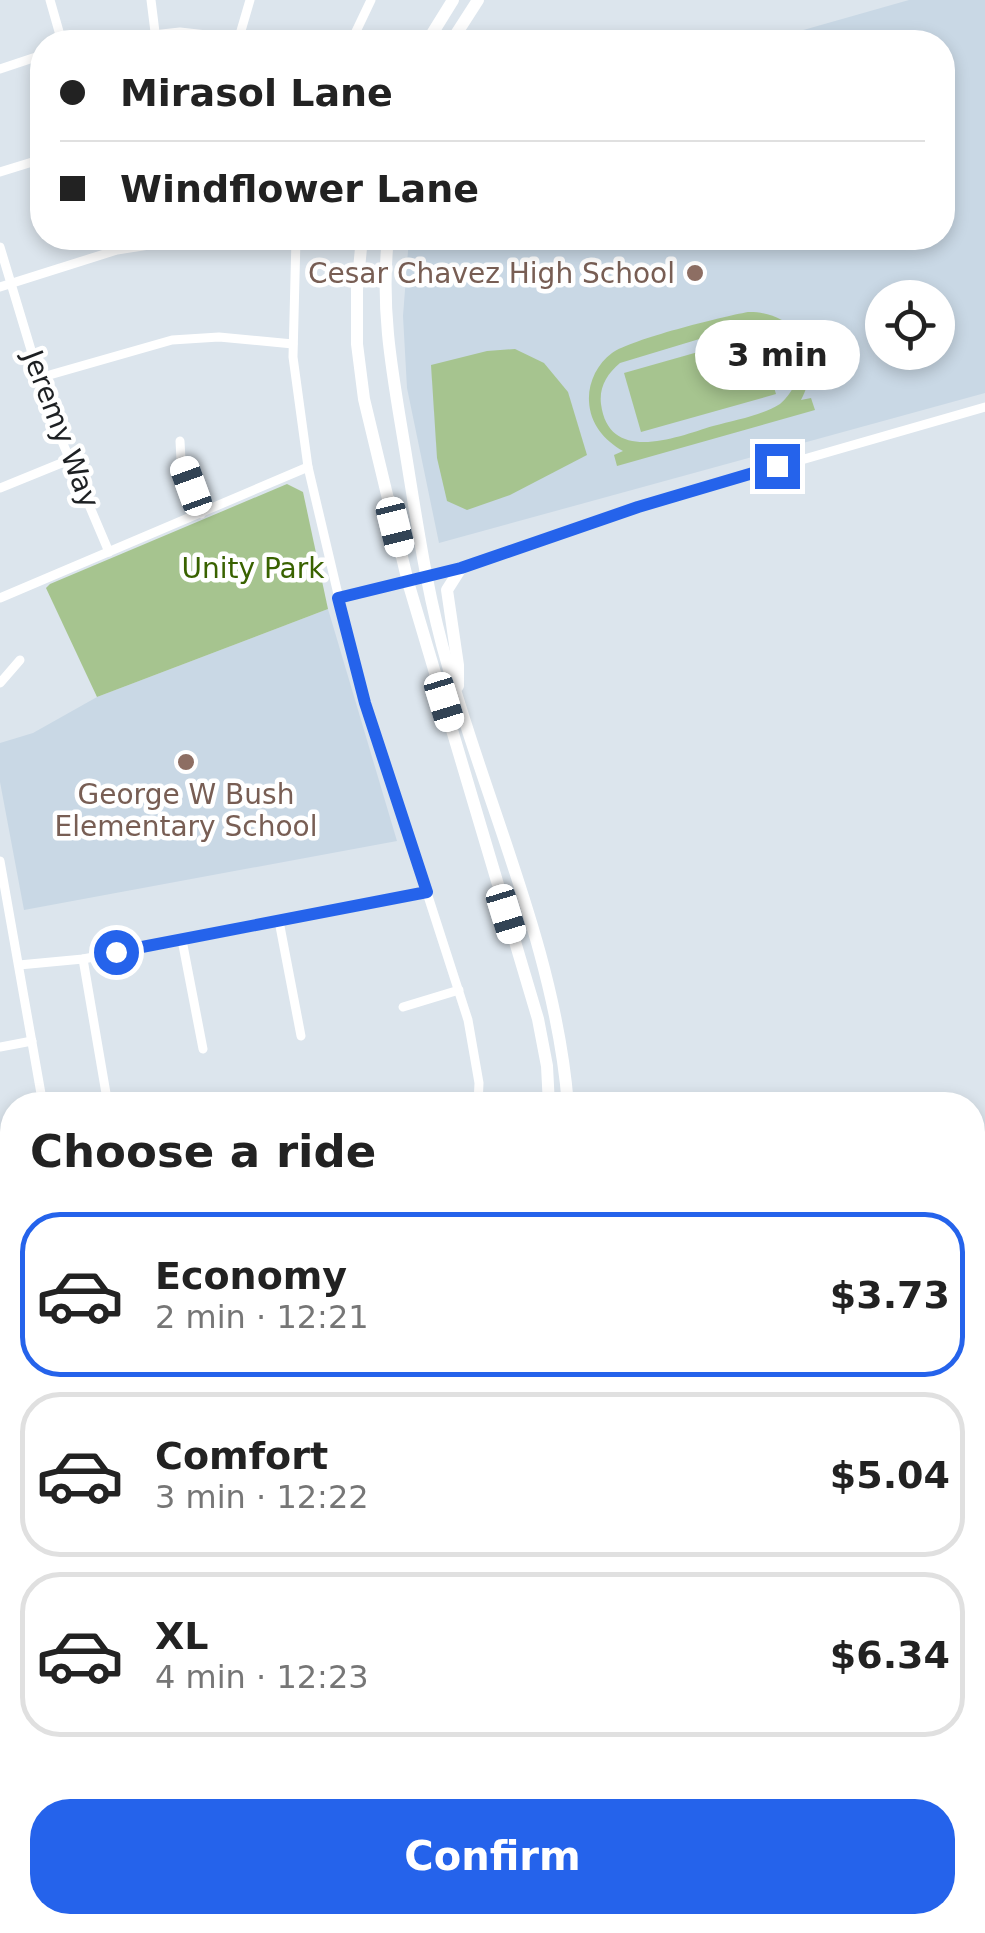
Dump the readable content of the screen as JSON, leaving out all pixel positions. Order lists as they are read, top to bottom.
{
  "streets": {
    "street": ["Jeremy Way"]
  },
  "parks": ["Unity Park"],
  "places": ["Cesar Chavez High School", "George W Bush Elementary School"],
  "page": {
    "banner": ["Mirasol Lane", "Windflower Lane"],
    "bubble": "3 min",
    "heading": "Choose a ride",
    "list": [
      {
        "name": "Economy",
        "note": "2 min · 12:21",
        "value": "$3.73"
      },
      {
        "name": "Comfort",
        "note": "3 min · 12:22",
        "value": "$5.04"
      },
      {
        "name": "XL",
        "note": "4 min · 12:23",
        "value": "$6.34"
      }
    ],
    "buttons": "Confirm"
  }
}
